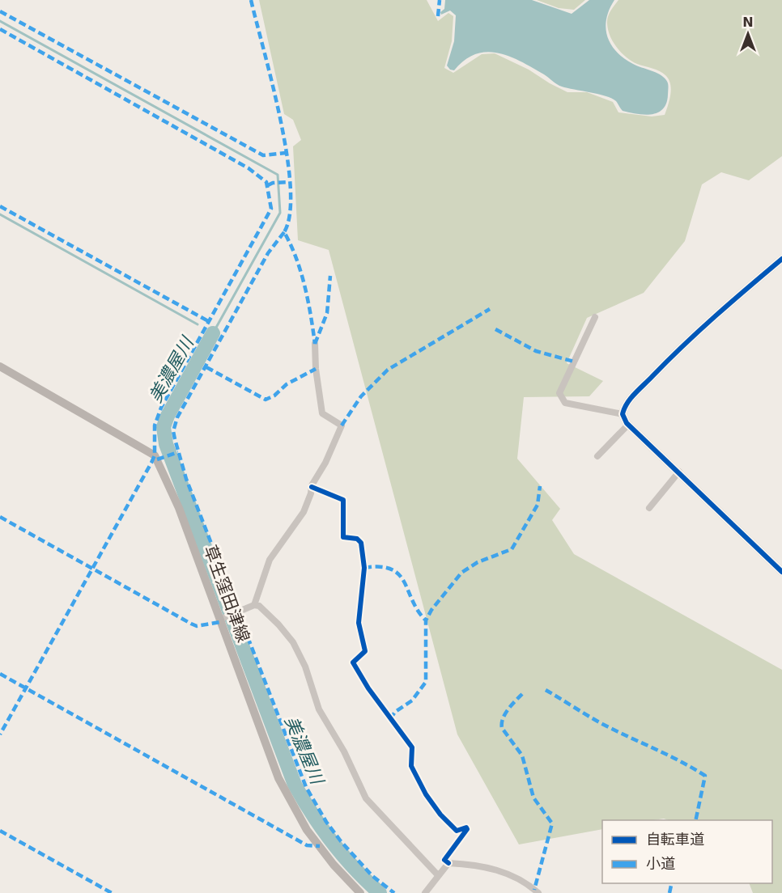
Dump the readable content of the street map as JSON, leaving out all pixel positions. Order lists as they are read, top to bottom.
{
  "streets": {
    "main road": ["草生窪田津線"]
  },
  "water": ["美濃屋川"],
  "legend": ["自転車道", "小道"],
  "north": "top"
}
